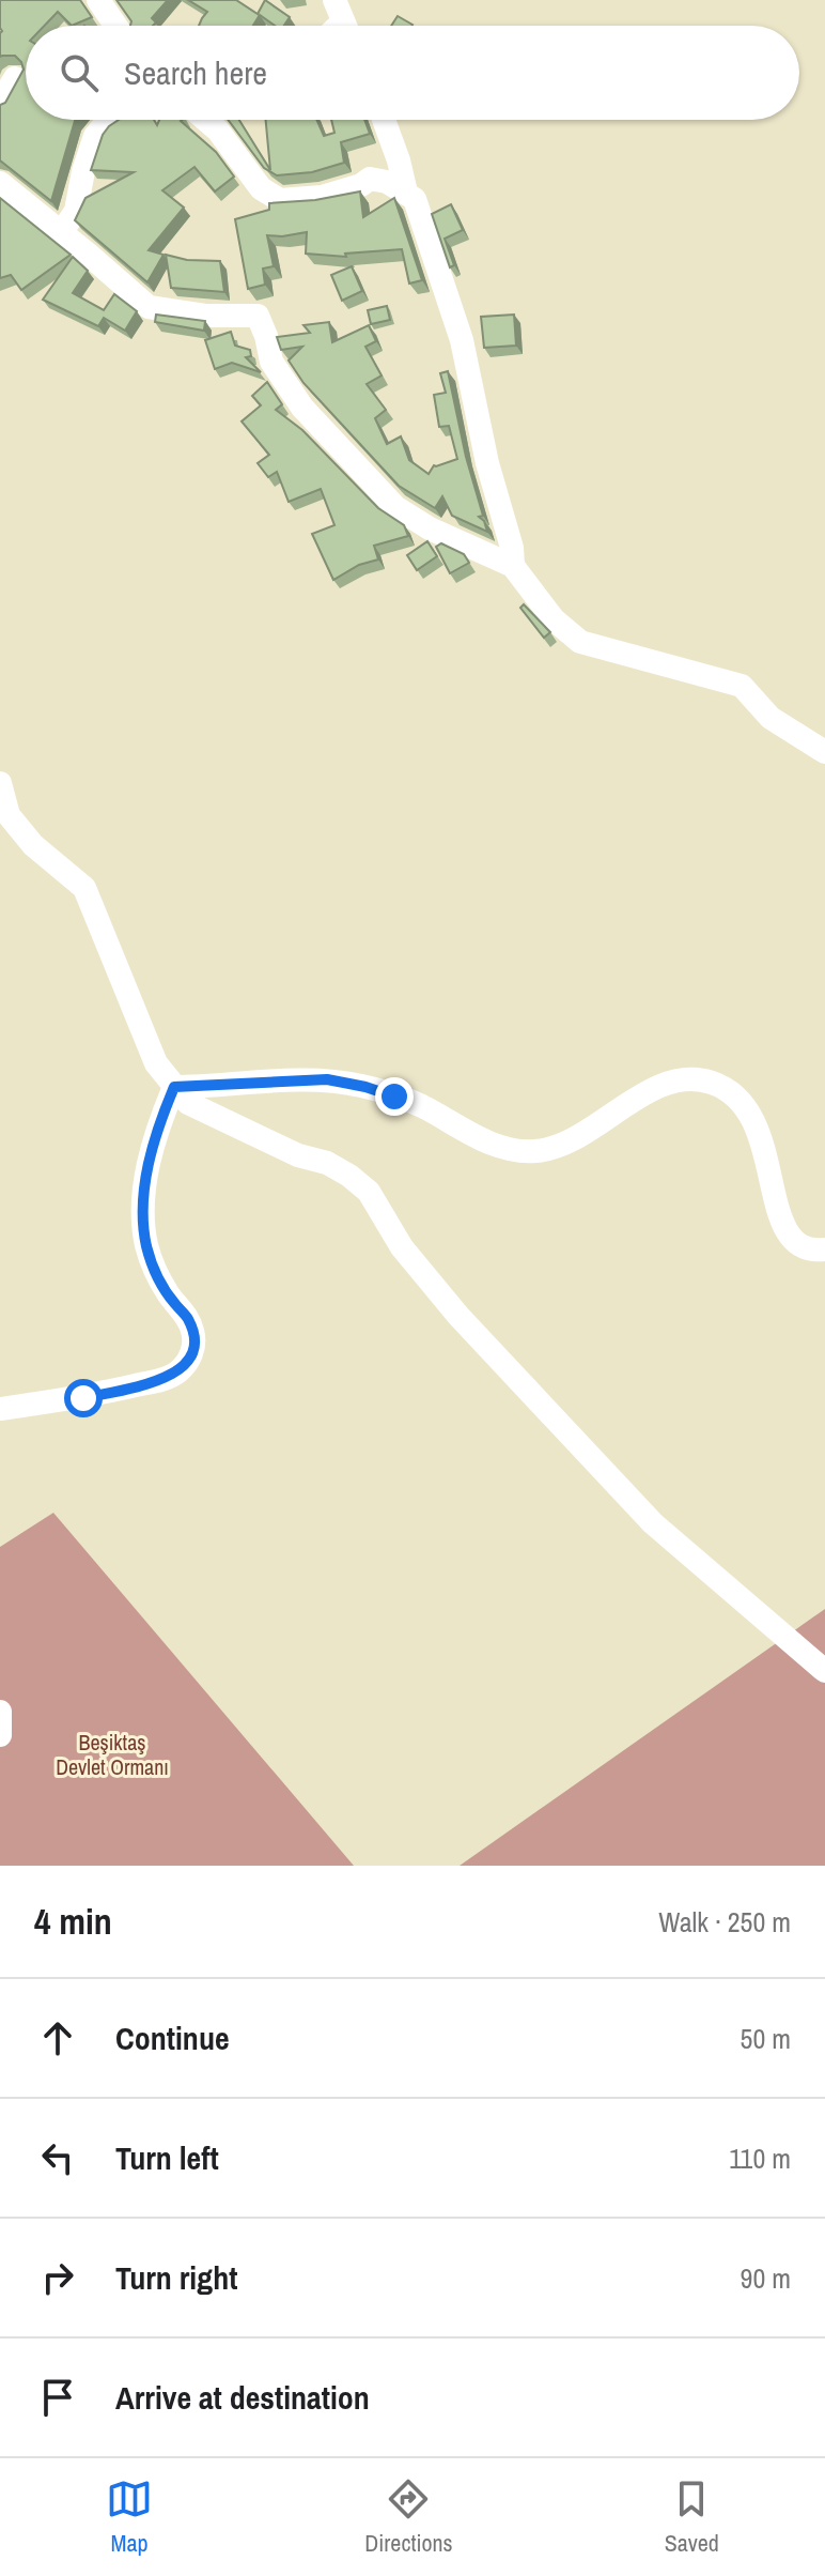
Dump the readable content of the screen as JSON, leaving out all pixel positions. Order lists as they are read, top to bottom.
{
  "parks": ["Beşiktaş Devlet Ormanı"],
  "page": {
    "search": "Search here",
    "heading": ["4 min", "Walk · 250 m"],
    "list": [
      ["Continue", "50 m"],
      ["Turn left", "110 m"],
      ["Turn right", "90 m"],
      "Arrive at destination"
    ],
    "nav": ["Map", "Directions", "Saved"]
  }
}
